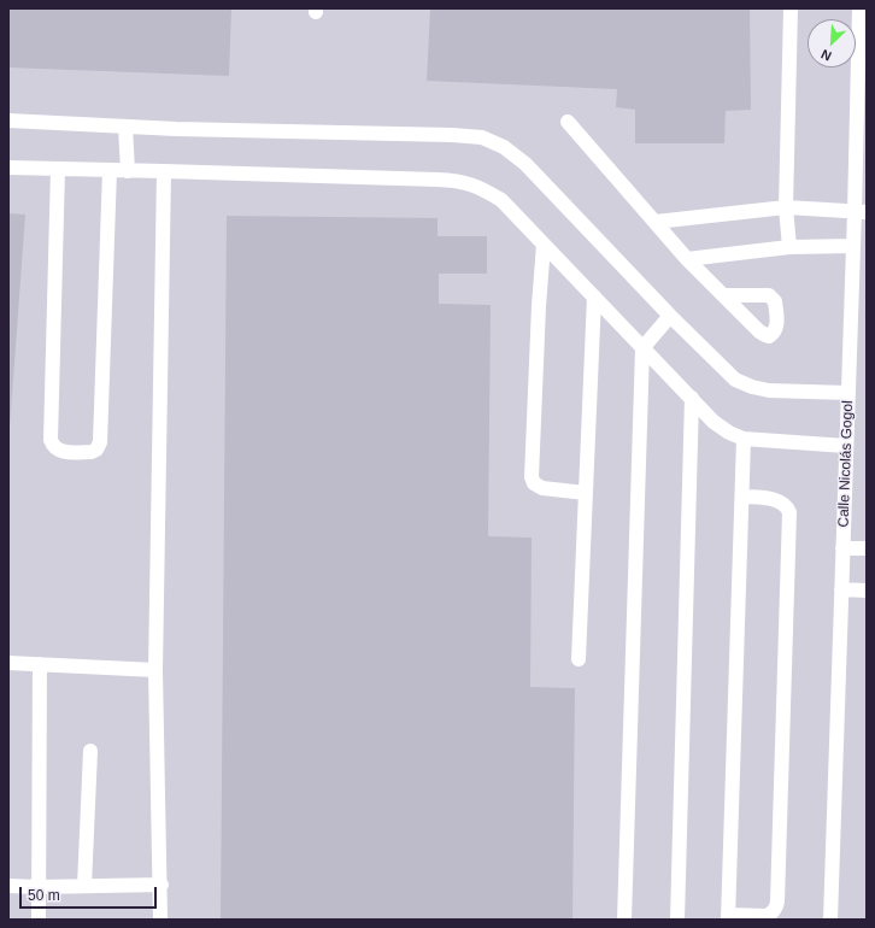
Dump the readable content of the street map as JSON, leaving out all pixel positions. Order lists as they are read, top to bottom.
{
  "streets": {
    "street": ["Calle Nicolás Gogol"]
  },
  "scale_bar": "50 m",
  "north": "bottom left"
}
